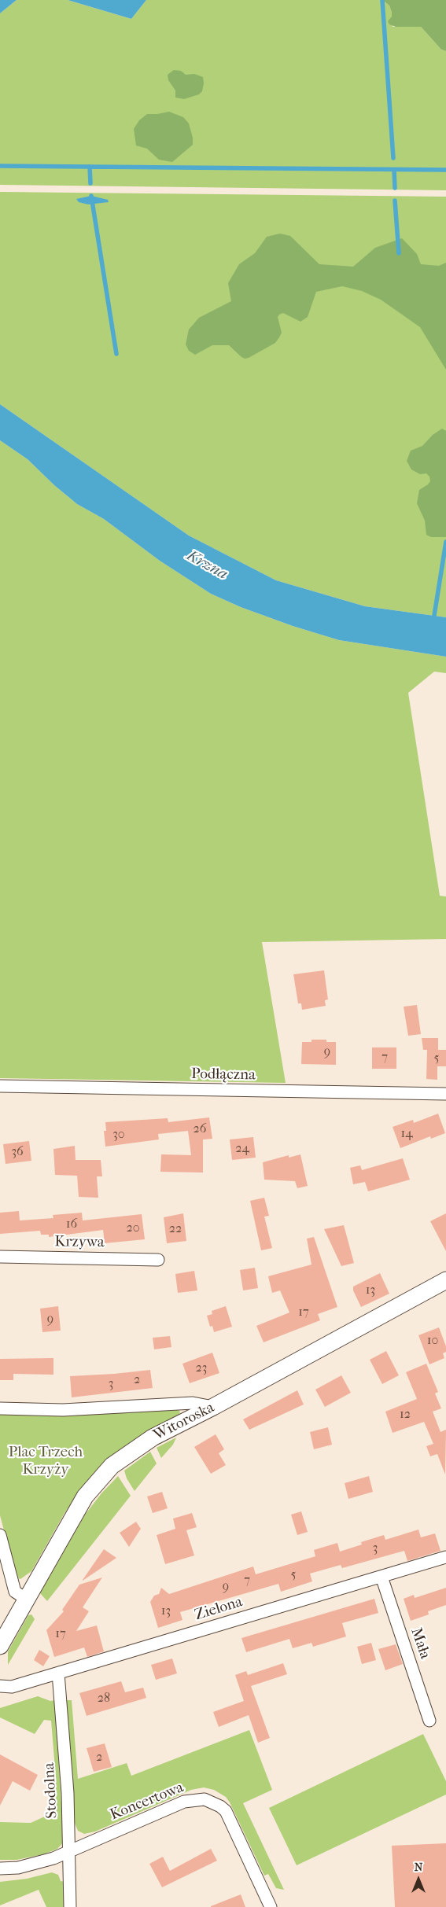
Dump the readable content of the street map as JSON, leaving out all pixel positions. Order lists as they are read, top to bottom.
{
  "streets": {
    "main road": ["Witoroska"],
    "street": [
      "Podłączna",
      "Krzywa",
      "Zielona",
      "Mała",
      "Stodolna",
      "Koncertowa"
    ]
  },
  "crossings": [
    ["Zielona", "Mała"],
    ["Zielona", "Stodolna"],
    ["Stodolna", "Koncertowa"]
  ],
  "water": ["Krzna"],
  "parks": ["Plac Trzech Krzyży"],
  "house_numbers": [
    "9",
    "7",
    "5",
    "26",
    "14",
    "30",
    "24",
    "36",
    "16",
    "20",
    "22",
    "13",
    "17",
    "9",
    "10",
    "23",
    "2",
    "3",
    "12",
    "3",
    "5",
    "7",
    "9",
    "13",
    "17",
    "28",
    "2"
  ],
  "north": "top"
}
